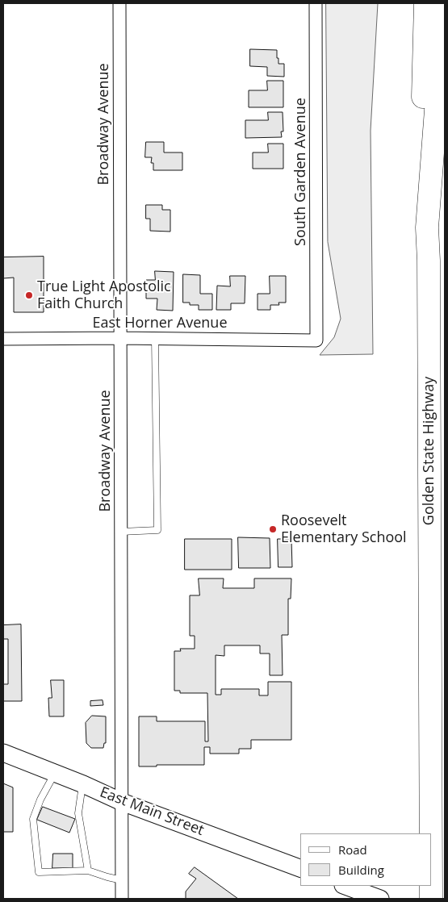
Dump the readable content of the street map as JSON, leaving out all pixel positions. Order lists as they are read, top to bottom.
{
  "streets": {
    "highway": ["Golden State Highway"],
    "main road": ["East Main Street"],
    "street": ["Broadway Avenue", "South Garden Avenue", "East Horner Avenue"]
  },
  "crossings": [
    ["Broadway Avenue", "East Horner Avenue"],
    ["Broadway Avenue", "East Main Street"],
    ["South Garden Avenue", "East Horner Avenue"]
  ],
  "places": ["True Light Apostolic Faith Church", "Roosevelt Elementary School"],
  "legend": ["Road", "Building"]
}
